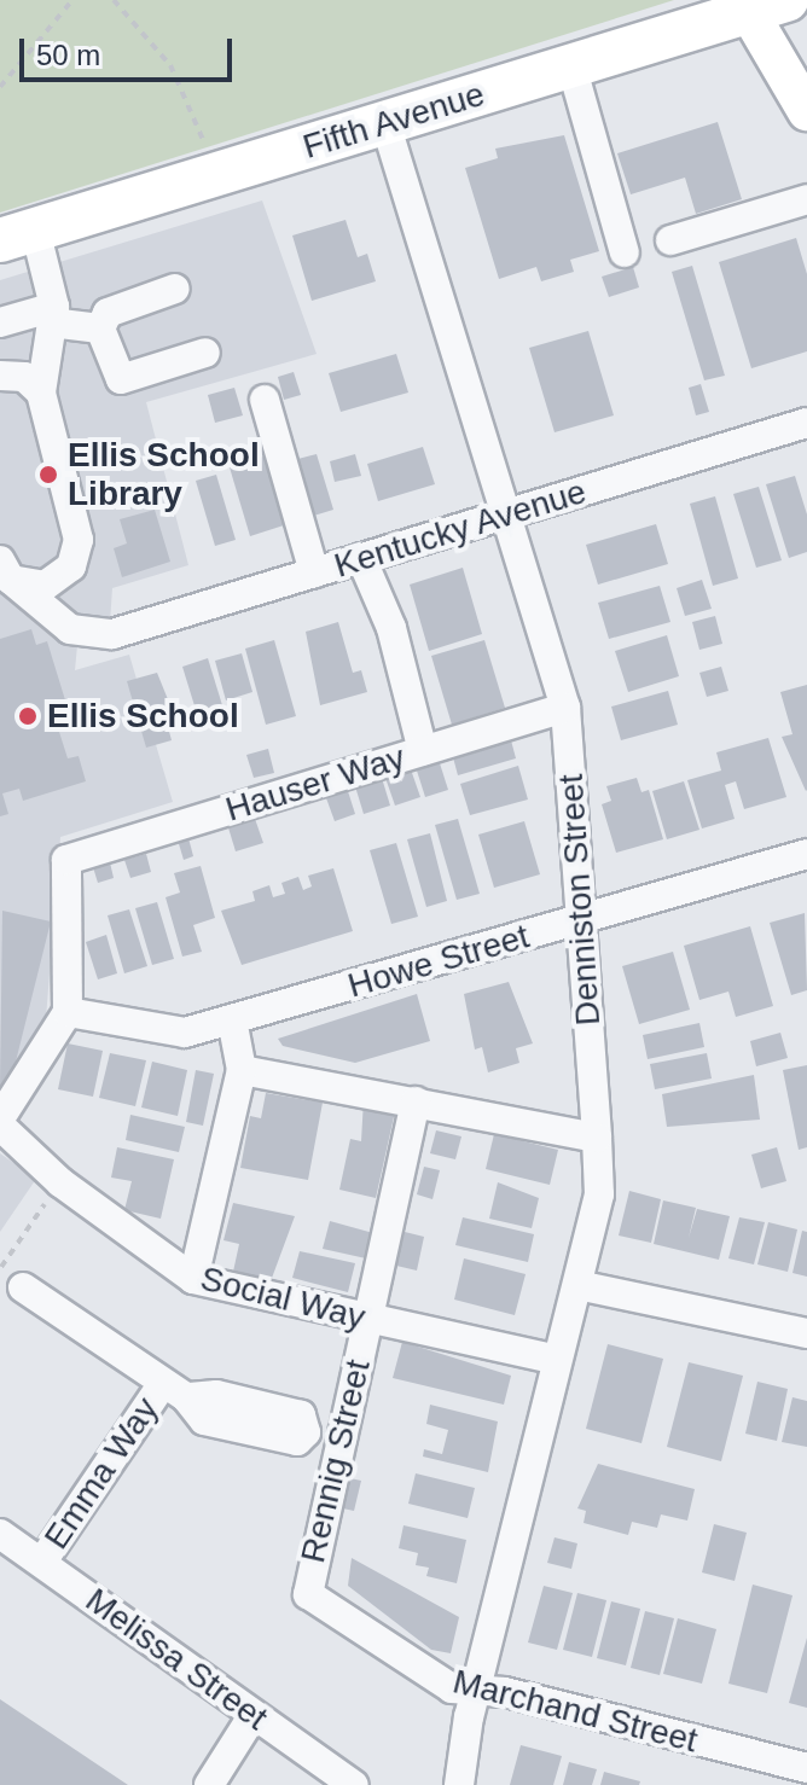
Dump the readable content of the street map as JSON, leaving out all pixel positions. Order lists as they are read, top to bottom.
{
  "streets": {
    "highway": ["Fifth Avenue"],
    "street": [
      "Kentucky Avenue",
      "Hauser Way",
      "Denniston Street",
      "Howe Street",
      "Social Way",
      "Rennig Street",
      "Emma Way",
      "Melissa Street",
      "Marchand Street"
    ]
  },
  "crossings": [
    ["Fifth Avenue", "Denniston Street"],
    ["Kentucky Avenue", "Denniston Street"],
    ["Hauser Way", "Denniston Street"],
    ["Hauser Way", "Howe Street"],
    ["Denniston Street", "Howe Street"],
    ["Denniston Street", "Social Way"],
    ["Denniston Street", "Marchand Street"],
    ["Social Way", "Rennig Street"],
    ["Rennig Street", "Marchand Street"],
    ["Emma Way", "Melissa Street"]
  ],
  "places": ["Ellis School Library", "Ellis School"],
  "scale_bar": "50 m"
}
